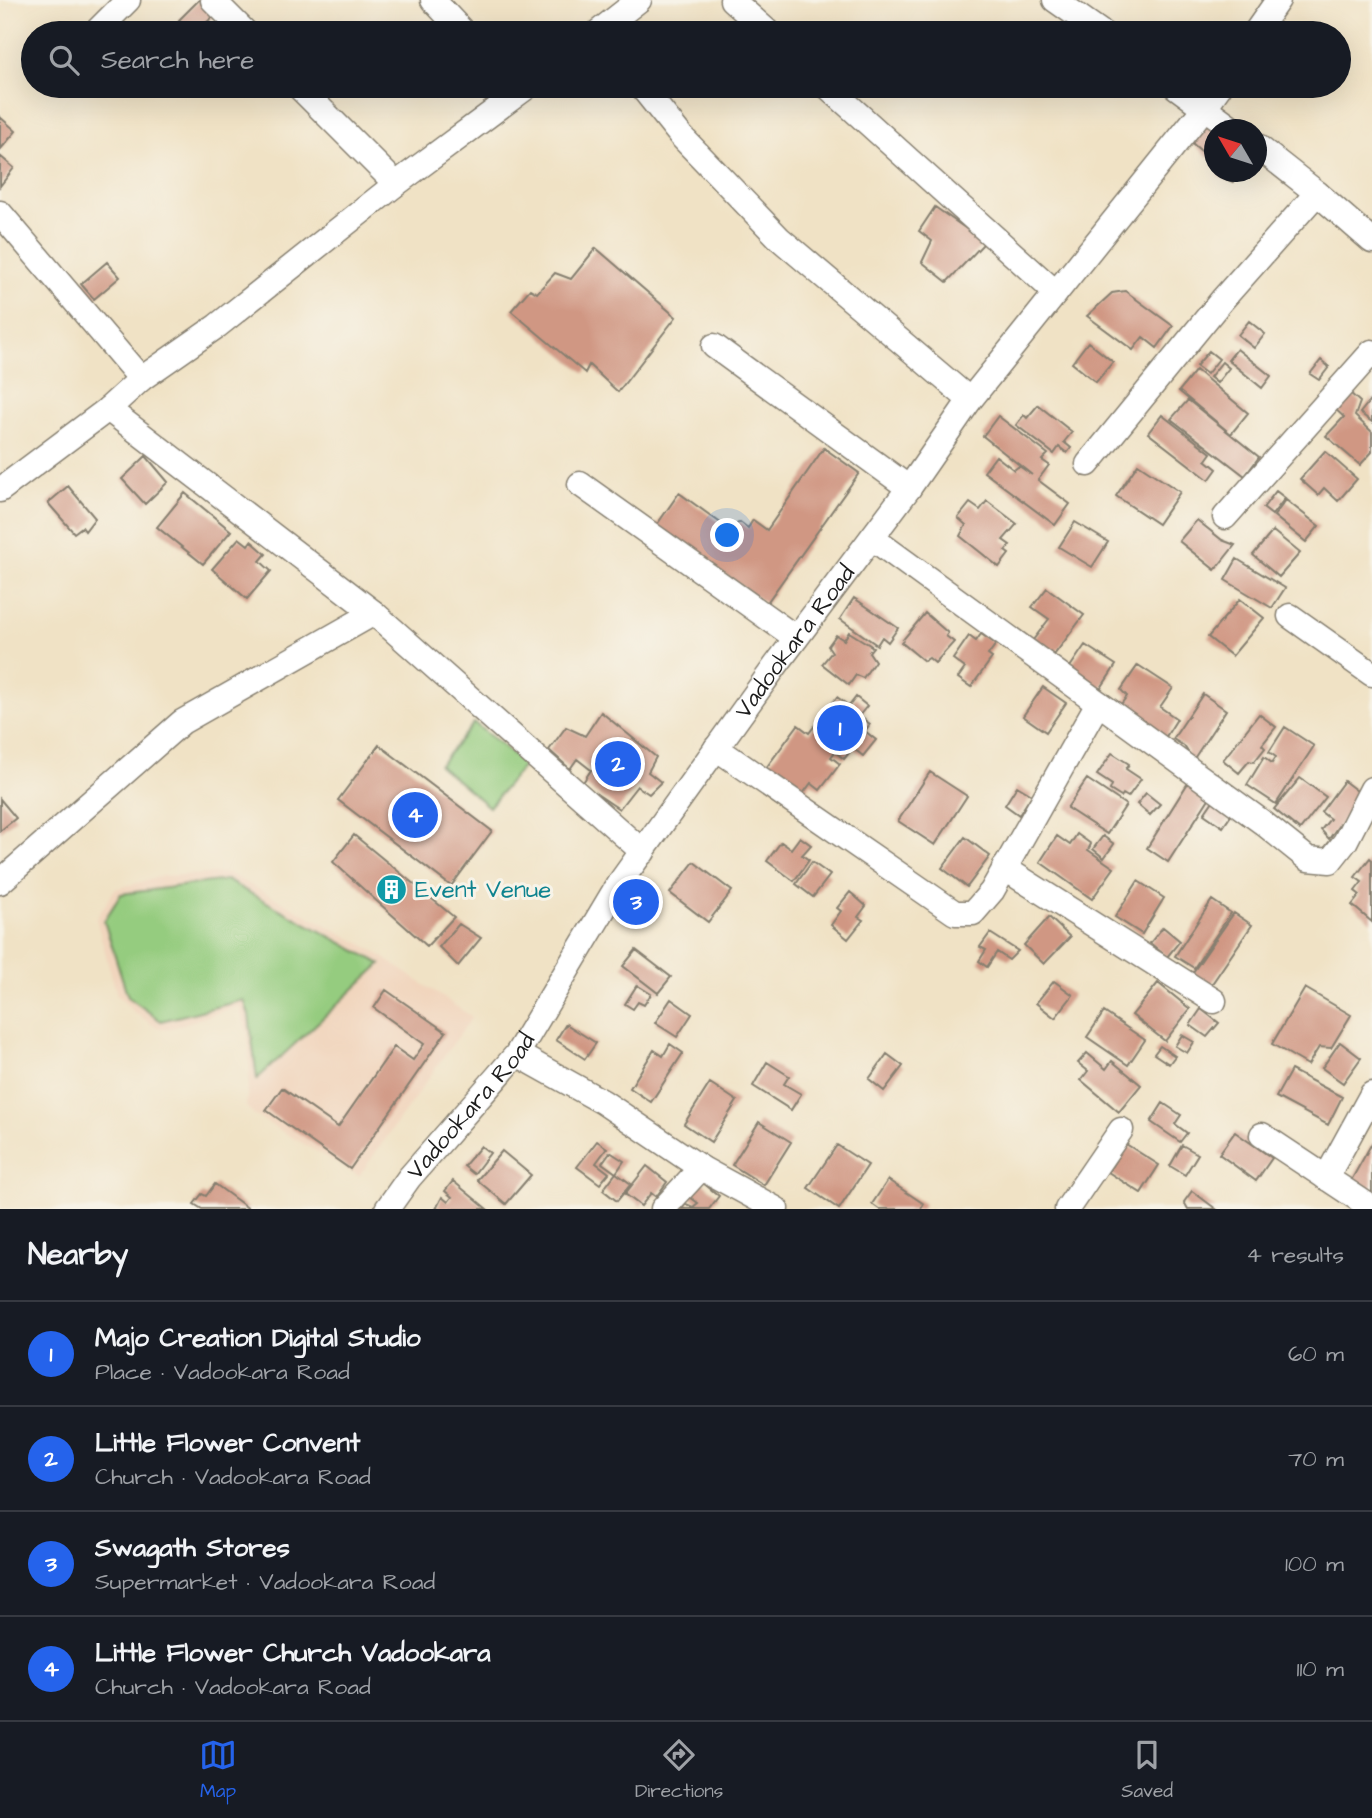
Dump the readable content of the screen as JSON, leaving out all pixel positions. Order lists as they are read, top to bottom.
{
  "streets": {
    "street": ["Vadookara Road"]
  },
  "places": {
    "building": ["Event Venue"]
  },
  "north": "top left",
  "page": {
    "search": "Search here",
    "pins": [
      "1",
      "2",
      "4",
      "3"
    ],
    "heading": ["Nearby", "4 results"],
    "list": [
      {
        "mark": "1",
        "name": "Majo Creation Digital Studio",
        "note": "Place · Vadookara Road",
        "value": "60 m"
      },
      {
        "mark": "2",
        "name": "Little Flower Convent",
        "note": "Church · Vadookara Road",
        "value": "70 m"
      },
      {
        "mark": "3",
        "name": "Swagath Stores",
        "note": "Supermarket · Vadookara Road",
        "value": "100 m"
      },
      {
        "mark": "4",
        "name": "Little Flower Church Vadookara",
        "note": "Church · Vadookara Road",
        "value": "110 m"
      }
    ],
    "nav": ["Map", "Directions", "Saved"]
  }
}
